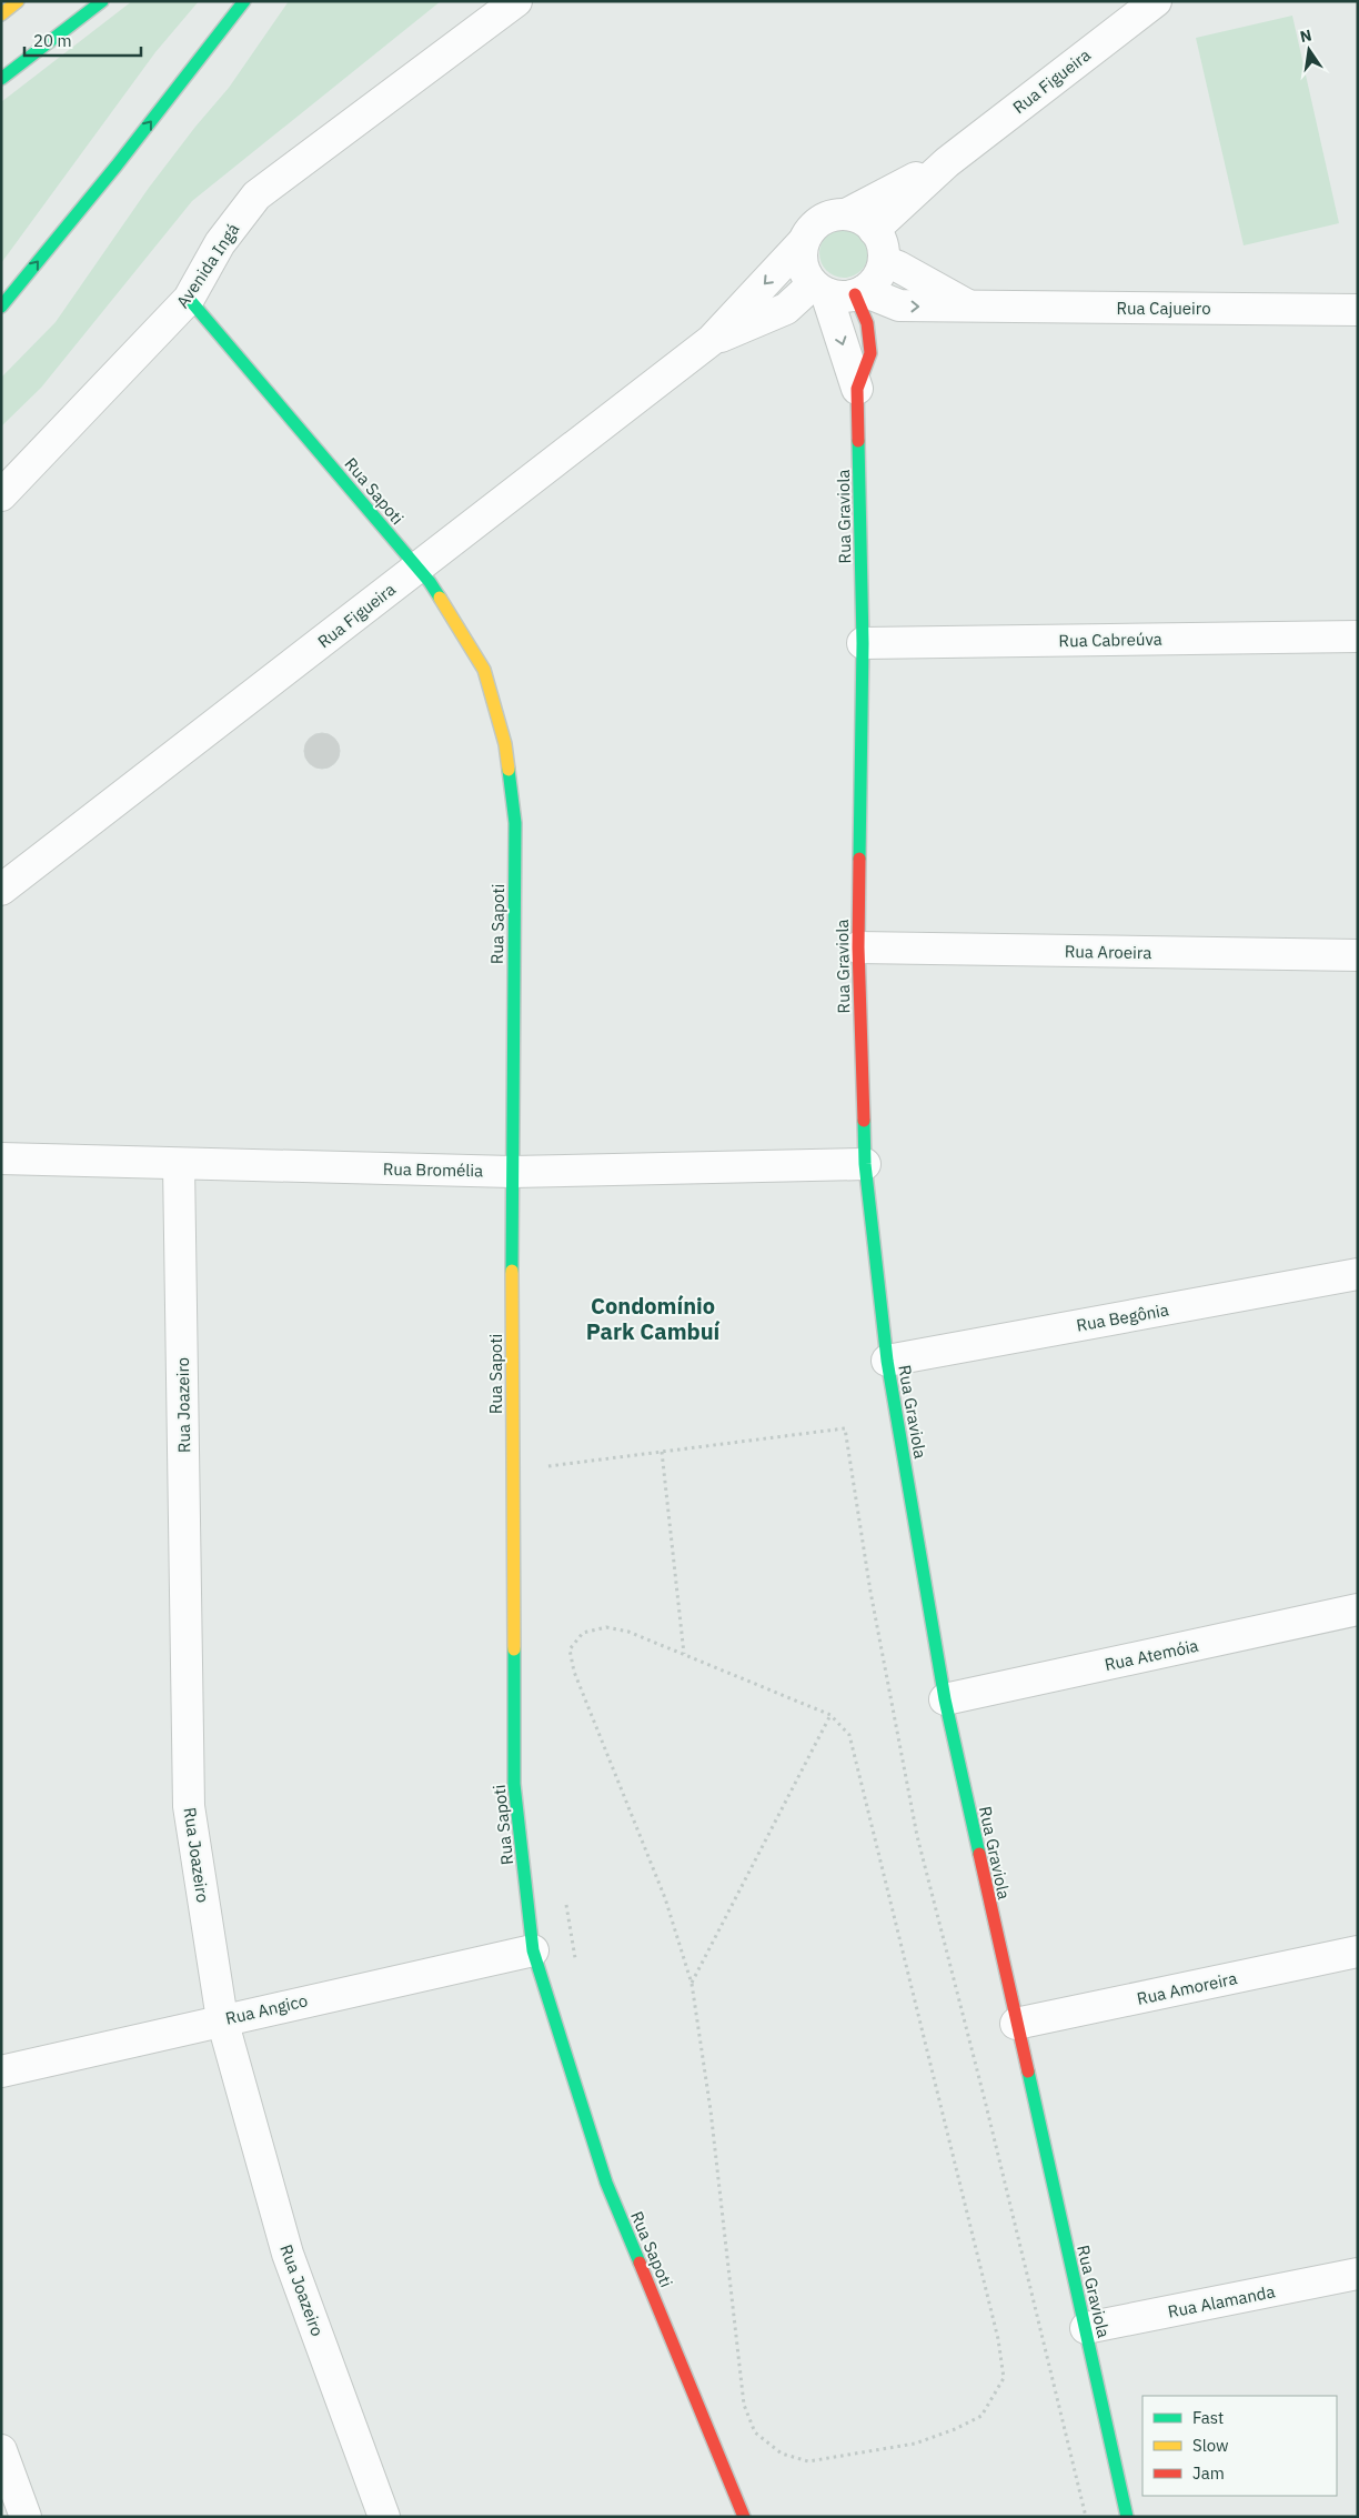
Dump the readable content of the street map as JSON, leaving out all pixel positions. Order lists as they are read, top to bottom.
{
  "streets": {
    "street": [
      "Rua Figueira",
      "Avenida Ingá",
      "Rua Cajueiro",
      "Rua Sapoti",
      "Rua Graviola",
      "Rua Cabreúva",
      "Rua Aroeira",
      "Rua Bromélia",
      "Rua Begônia",
      "Rua Joazeiro",
      "Rua Atemóia",
      "Rua Amoreira",
      "Rua Angico",
      "Rua Alamanda"
    ]
  },
  "crossings": [
    ["Rua Figueira", "Rua Sapoti"],
    ["Avenida Ingá", "Rua Sapoti"],
    ["Rua Sapoti", "Rua Bromélia"],
    ["Rua Sapoti", "Rua Angico"],
    ["Rua Graviola", "Rua Cabreúva"],
    ["Rua Graviola", "Rua Aroeira"],
    ["Rua Graviola", "Rua Bromélia"],
    ["Rua Graviola", "Rua Begônia"],
    ["Rua Graviola", "Rua Atemóia"],
    ["Rua Graviola", "Rua Amoreira"],
    ["Rua Graviola", "Rua Alamanda"],
    ["Rua Bromélia", "Rua Joazeiro"],
    ["Rua Joazeiro", "Rua Angico"]
  ],
  "districts": ["Condomínio Park Cambuí"],
  "legend": ["Fast", "Slow", "Jam"],
  "scale_bar": "20 m",
  "north": "top"
}
